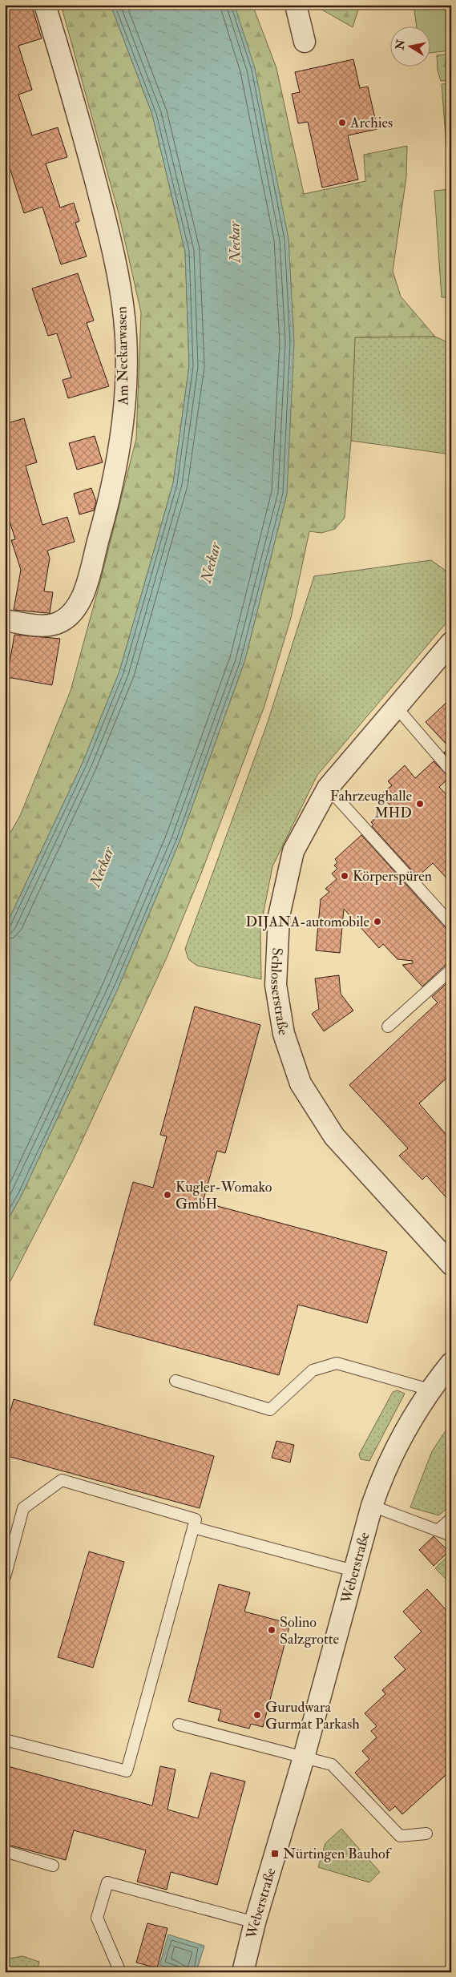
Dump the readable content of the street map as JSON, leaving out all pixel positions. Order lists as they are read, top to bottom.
{
  "streets": {
    "street": ["Am Neckarwasen", "Schlosserstraße", "Weberstraße"]
  },
  "water": ["Neckar"],
  "places": {
    "other": [
      "Archies",
      "Fahrzeughalle MHD",
      "Körperspüren",
      "DIJANA-automobile",
      "Kugler-Womako GmbH",
      "Solino Salzgrotte",
      "Gurudwara Gurmat Parkash"
    ],
    "transit": ["Nürtingen Bauhof"]
  },
  "north": "left"
}
